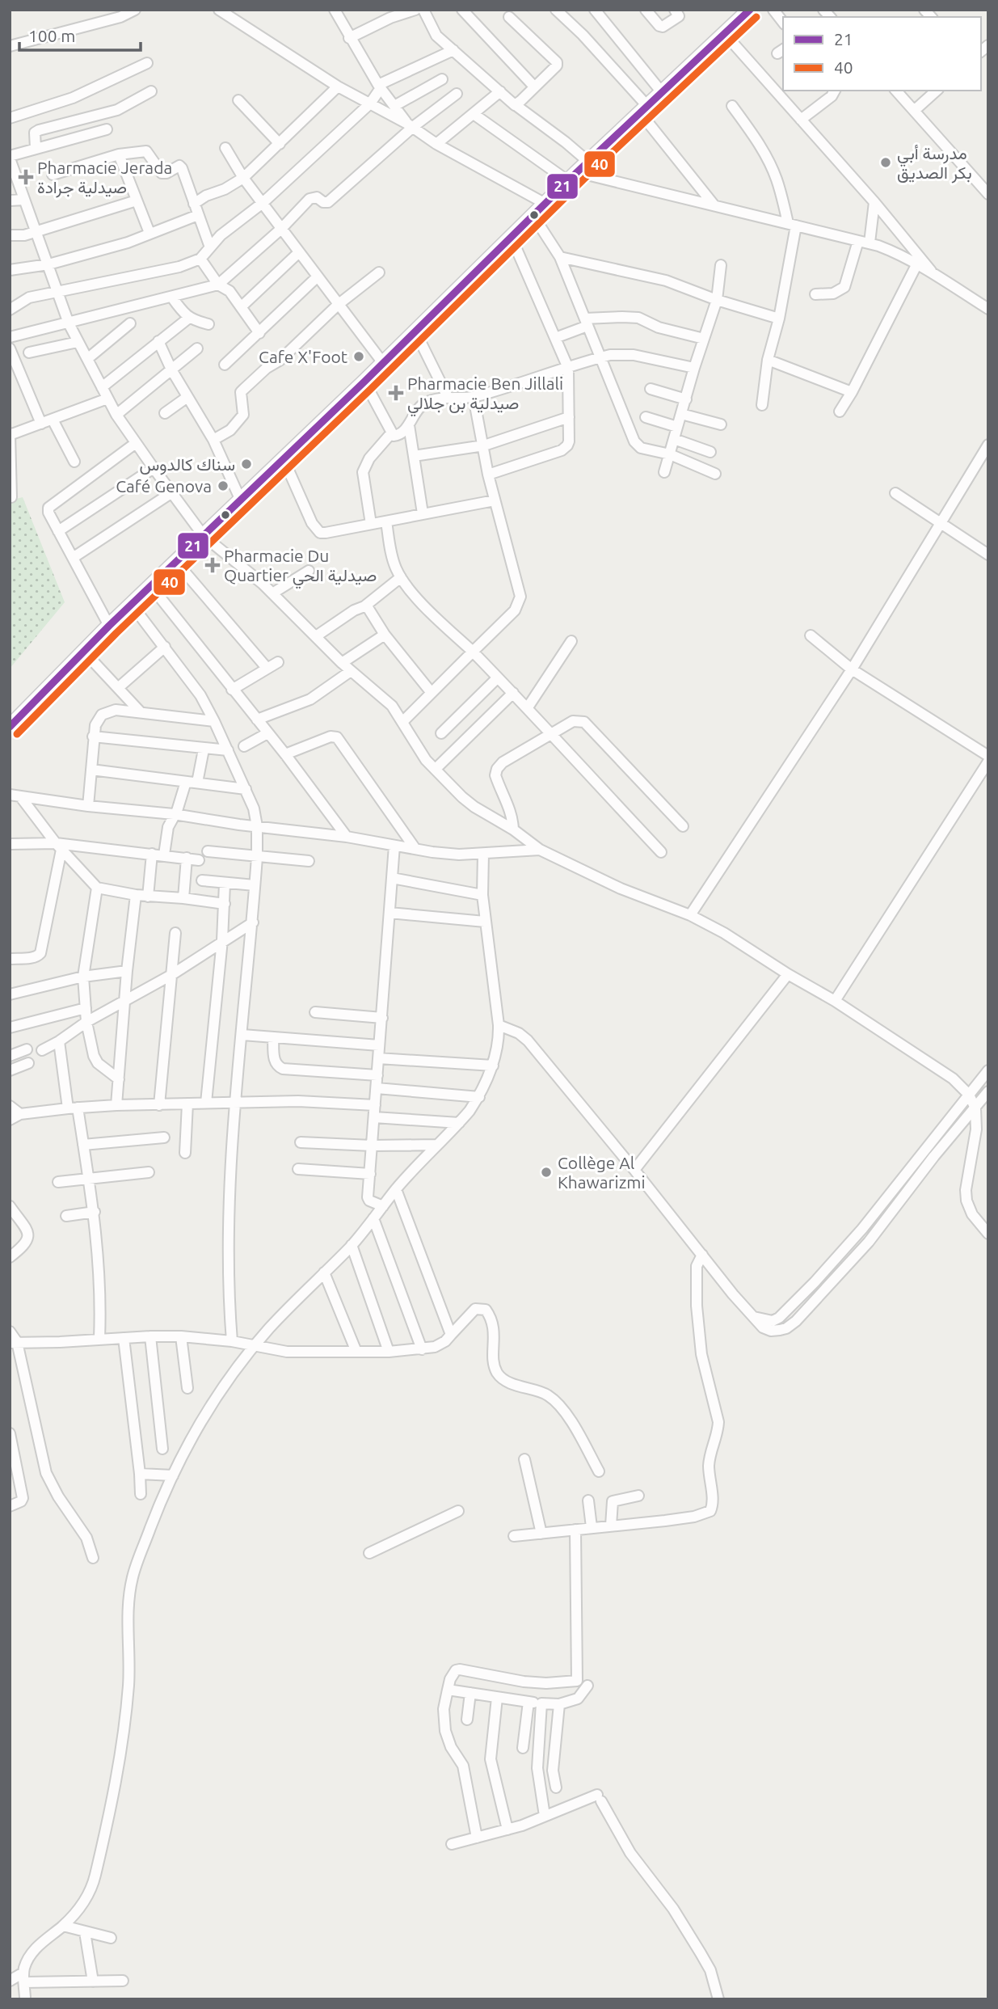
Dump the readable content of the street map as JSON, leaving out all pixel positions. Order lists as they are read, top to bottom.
{
  "places": {
    "other": [
      "مدرسة أبي بكر الصديق",
      "Cafe X'Foot",
      "سناك كالدوس",
      "Café Genova",
      "Collège Al Khawarizmi"
    ],
    "health": ["Pharmacie Jerada صيدلية جرادة", "Pharmacie Ben Jillali صيدلية بن جلالي", "Pharmacie Du Quartier صيدلية الحي"]
  },
  "lines": ["transit line 21", "transit line 40"],
  "legend": ["21", "40"],
  "scale_bar": "100 m"
}
